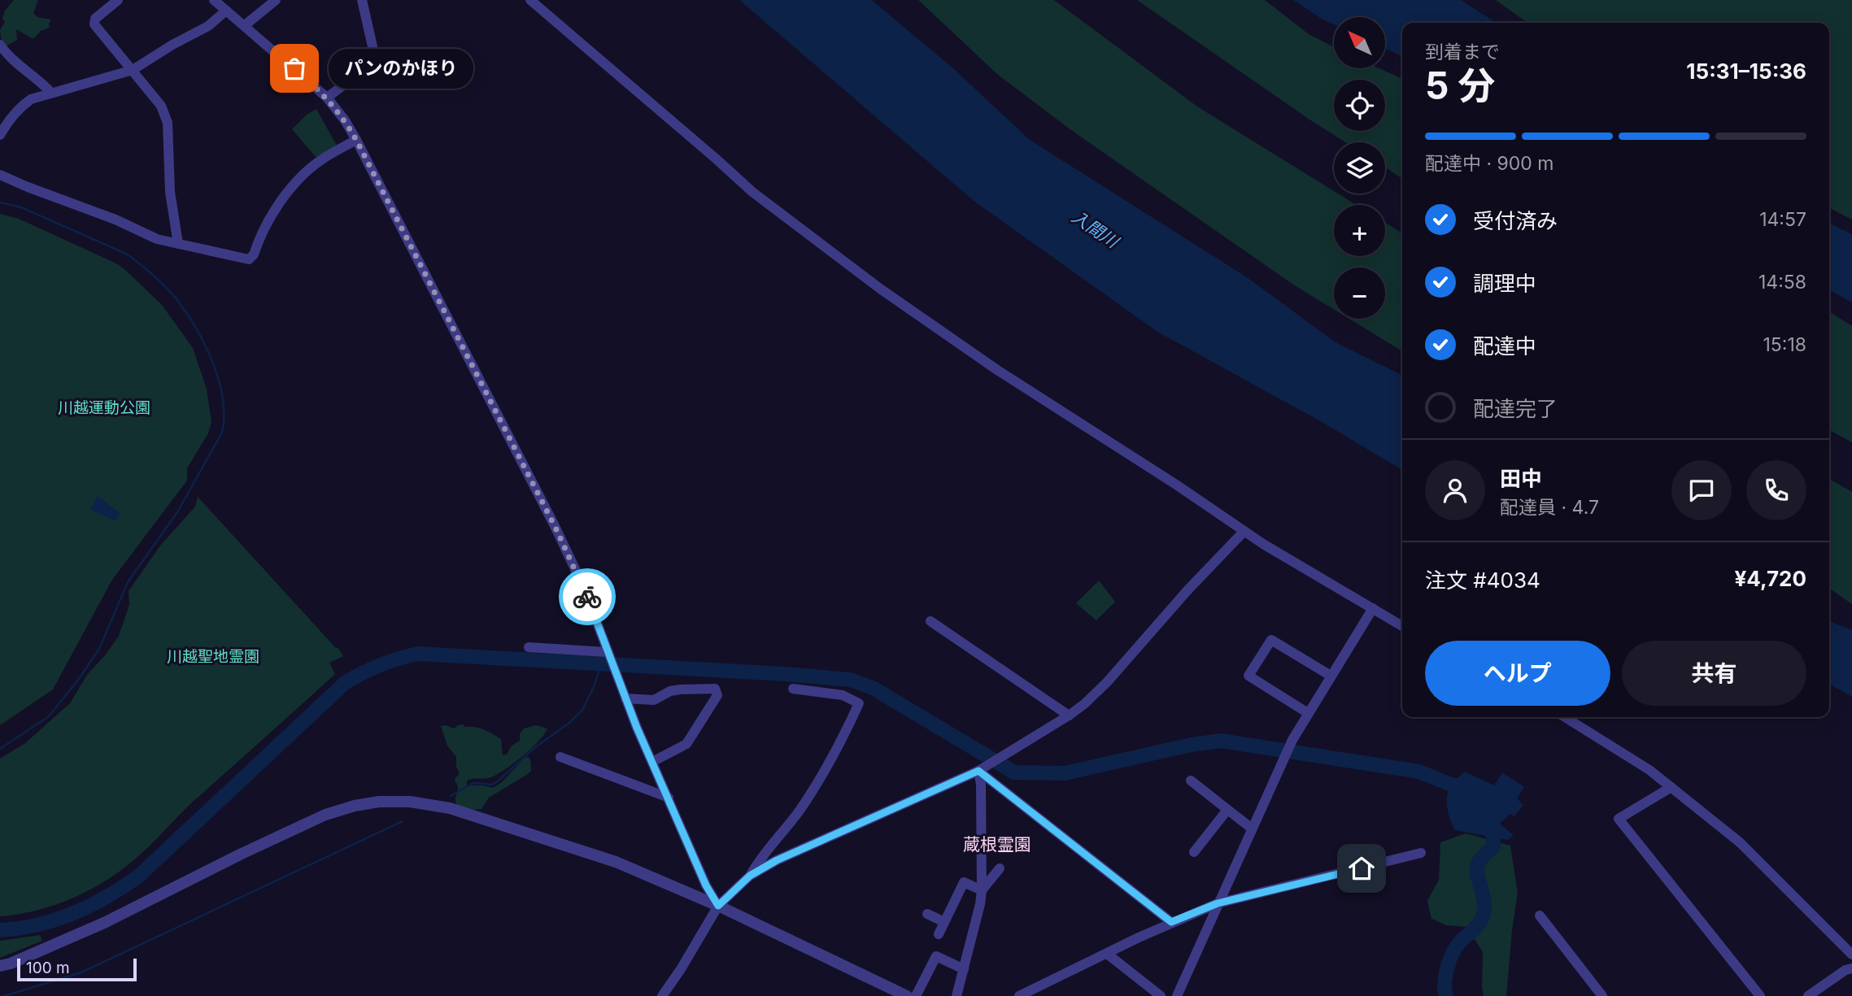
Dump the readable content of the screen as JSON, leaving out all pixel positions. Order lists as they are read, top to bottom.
{
  "districts": ["蔵根霊園"],
  "water": ["入間川"],
  "parks": ["川越運動公園", "川越聖地霊園"],
  "places": ["パンのかほり"],
  "scale_bar": "100 m",
  "north": "top left",
  "page": {
    "map_buttons": ["+", "−"],
    "heading": ["5 分", "到着まで", "15:31–15:36"],
    "panel": [
      "田中",
      "配達員 · 4.7",
      "注文 #4034",
      "¥4,720"
    ],
    "bubble": "パンのかほり",
    "bar": "配達中 · 900 m",
    "list": [
      ["受付済み", "14:57"],
      ["調理中", "14:58"],
      ["配達中", "15:18"],
      "配達完了"
    ],
    "buttons": ["ヘルプ", "共有"],
    "scale": "100 m"
  }
}
